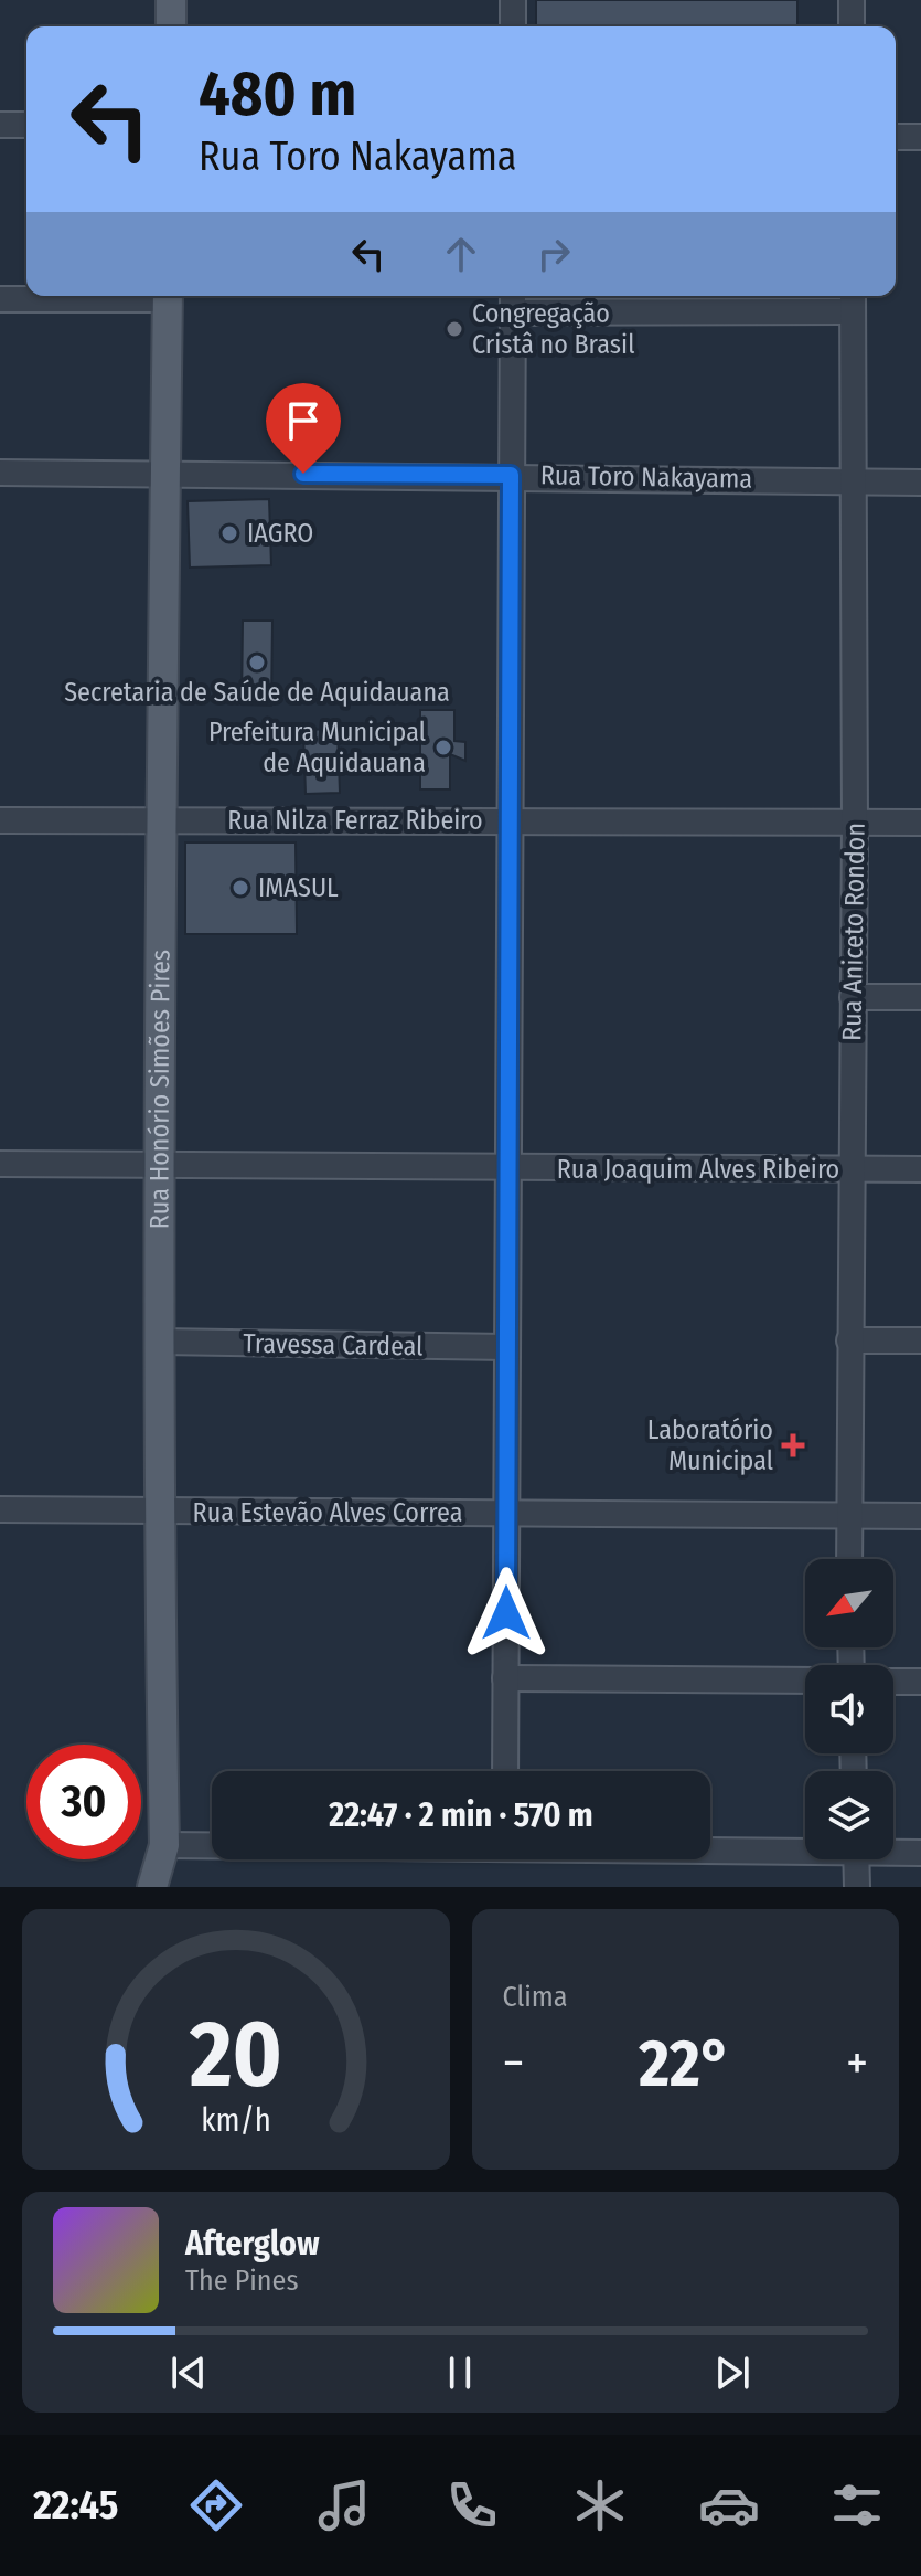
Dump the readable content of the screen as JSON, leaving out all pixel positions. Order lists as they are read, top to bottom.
{
  "streets": {
    "main road": ["Rua Honório Simões Pires"],
    "street": [
      "Rua Toro Nakayama",
      "Rua Nilza Ferraz Ribeiro",
      "Rua Aniceto Rondon",
      "Rua Joaquim Alves Ribeiro",
      "Travessa Cardeal",
      "Rua Estevão Alves Correa"
    ]
  },
  "crossings": [
    ["Rua Toro Nakayama", "Rua Aniceto Rondon"],
    ["Rua Toro Nakayama", "Rua Honório Simões Pires"],
    ["Rua Nilza Ferraz Ribeiro", "Rua Aniceto Rondon"],
    ["Rua Nilza Ferraz Ribeiro", "Rua Honório Simões Pires"],
    ["Rua Aniceto Rondon", "Rua Joaquim Alves Ribeiro"],
    ["Rua Aniceto Rondon", "Rua Estevão Alves Correa"],
    ["Rua Honório Simões Pires", "Rua Joaquim Alves Ribeiro"],
    ["Rua Honório Simões Pires", "Travessa Cardeal"],
    ["Rua Honório Simões Pires", "Rua Estevão Alves Correa"]
  ],
  "places": {
    "other": [
      "Congregação Cristâ no Brasil",
      "IAGRO",
      "Secretaria de Saúde de Aquidauana",
      "Prefeitura Municipal de Aquidauana",
      "IMASUL"
    ],
    "health": ["Laboratório Municipal"]
  },
  "north": "bottom left",
  "page": {
    "turn": ["480 m", "Rua Toro Nakayama"],
    "limit": "30",
    "trip": "22:47 · 2 min · 570 m",
    "tile": "Clima",
    "heat": ["−", "22°", "+"],
    "song": ["Afterglow", "The Pines"],
    "tabs": "22:45",
    "gauge": ["20", "km/h"]
  }
}
